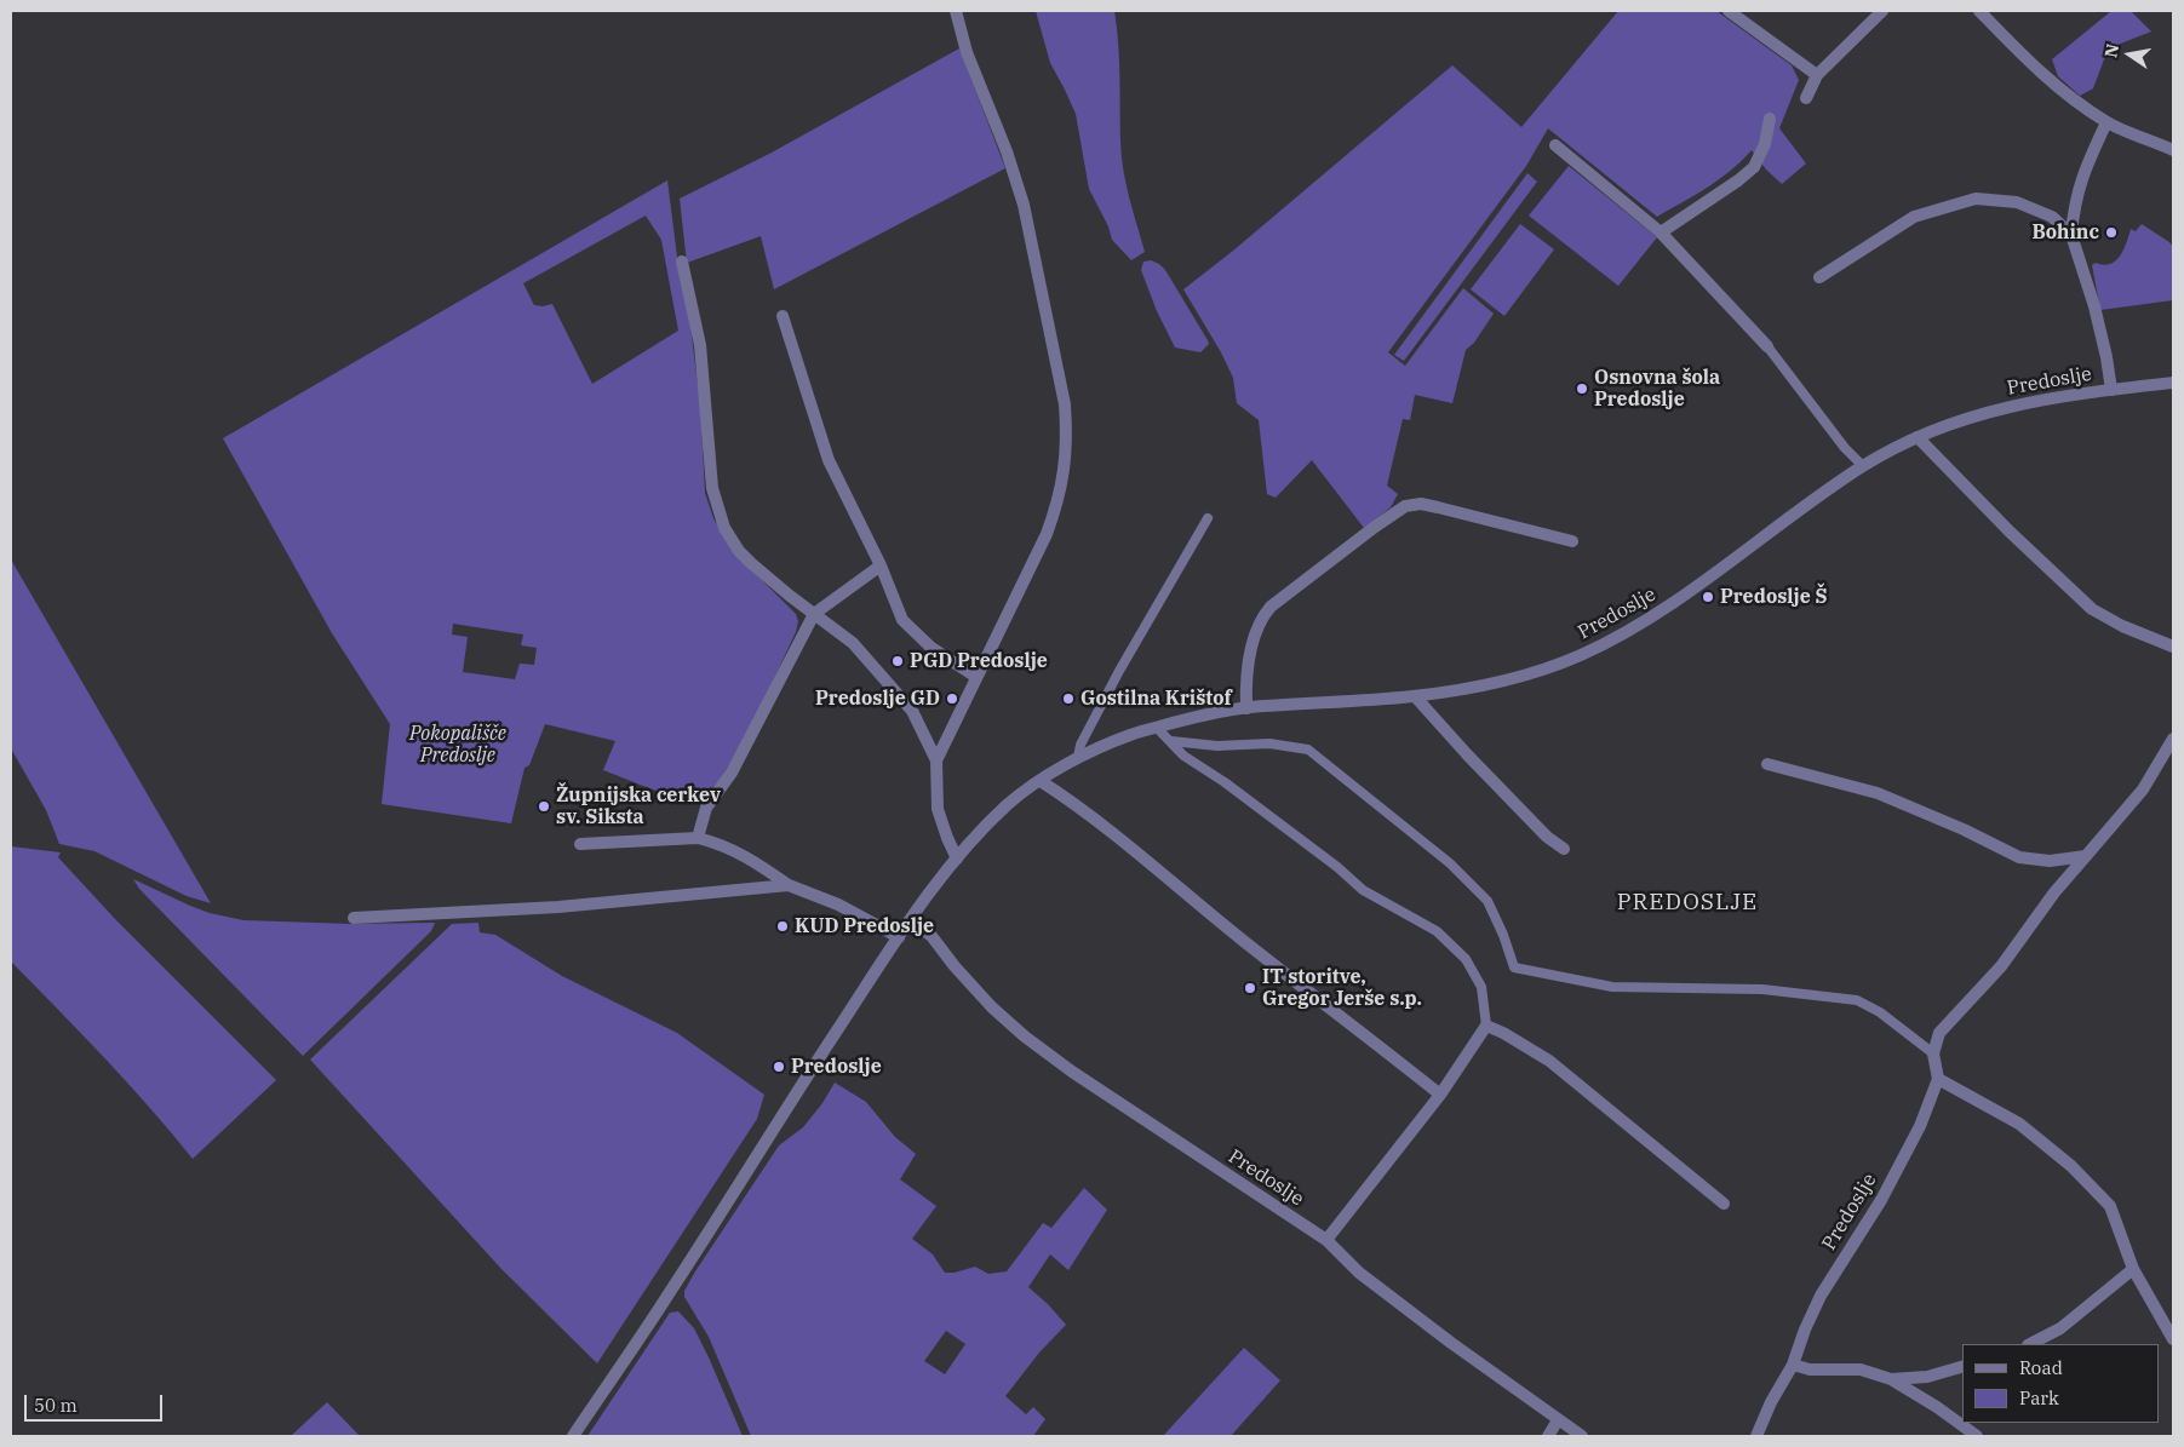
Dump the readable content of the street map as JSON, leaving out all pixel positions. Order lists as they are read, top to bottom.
{
  "streets": {
    "street": ["Predoslje"]
  },
  "districts": ["PREDOSLJE"],
  "parks": ["Pokopališče Predoslje"],
  "places": [
    "Bohinc",
    "Osnovna šola Predoslje",
    "Predoslje Š",
    "PGD Predoslje",
    "Predoslje GD",
    "Gostilna Krištof",
    "Župnijska cerkev sv. Siksta",
    "KUD Predoslje",
    "IT storitve, Gregor Jerše s.p.",
    "Predoslje"
  ],
  "legend": ["Road", "Park"],
  "scale_bar": "50 m",
  "north": "left"
}
